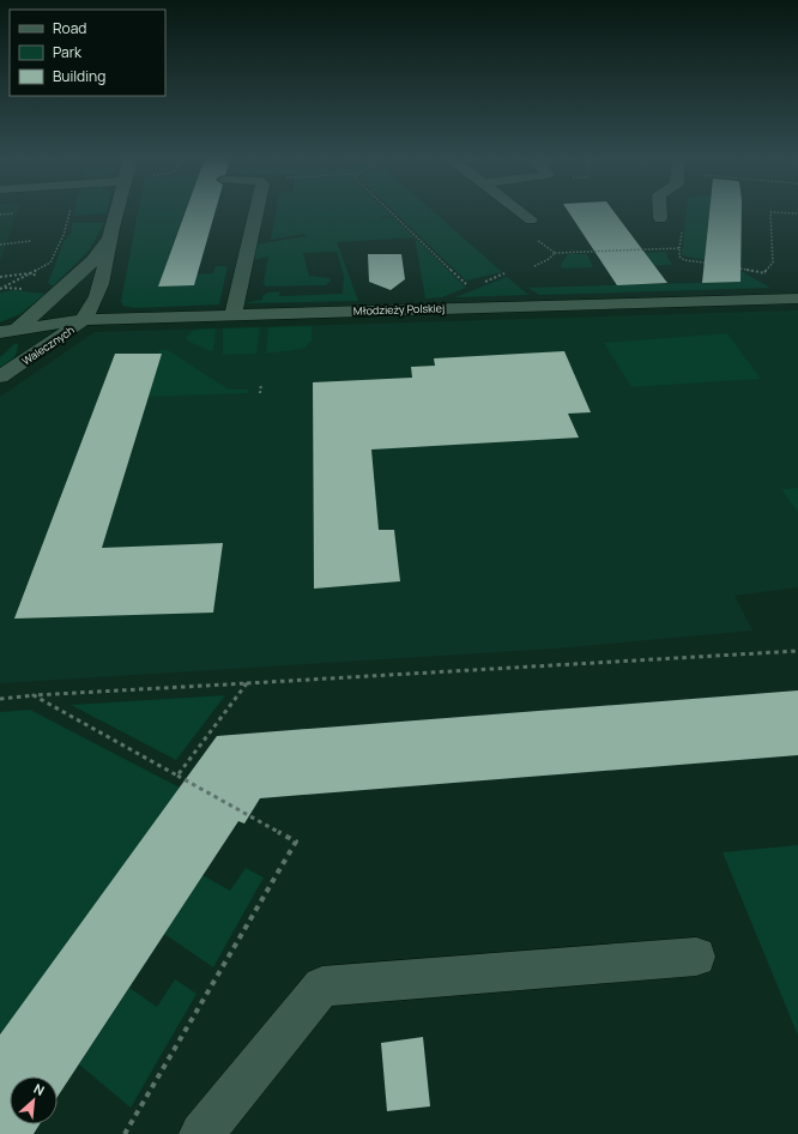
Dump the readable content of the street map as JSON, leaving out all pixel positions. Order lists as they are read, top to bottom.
{
  "streets": {
    "street": ["Młodzieży Polskiej", "Walecznych"]
  },
  "crossings": [
    ["Młodzieży Polskiej", "Walecznych"]
  ],
  "legend": ["Road", "Park", "Building"],
  "north": "top right"
}
